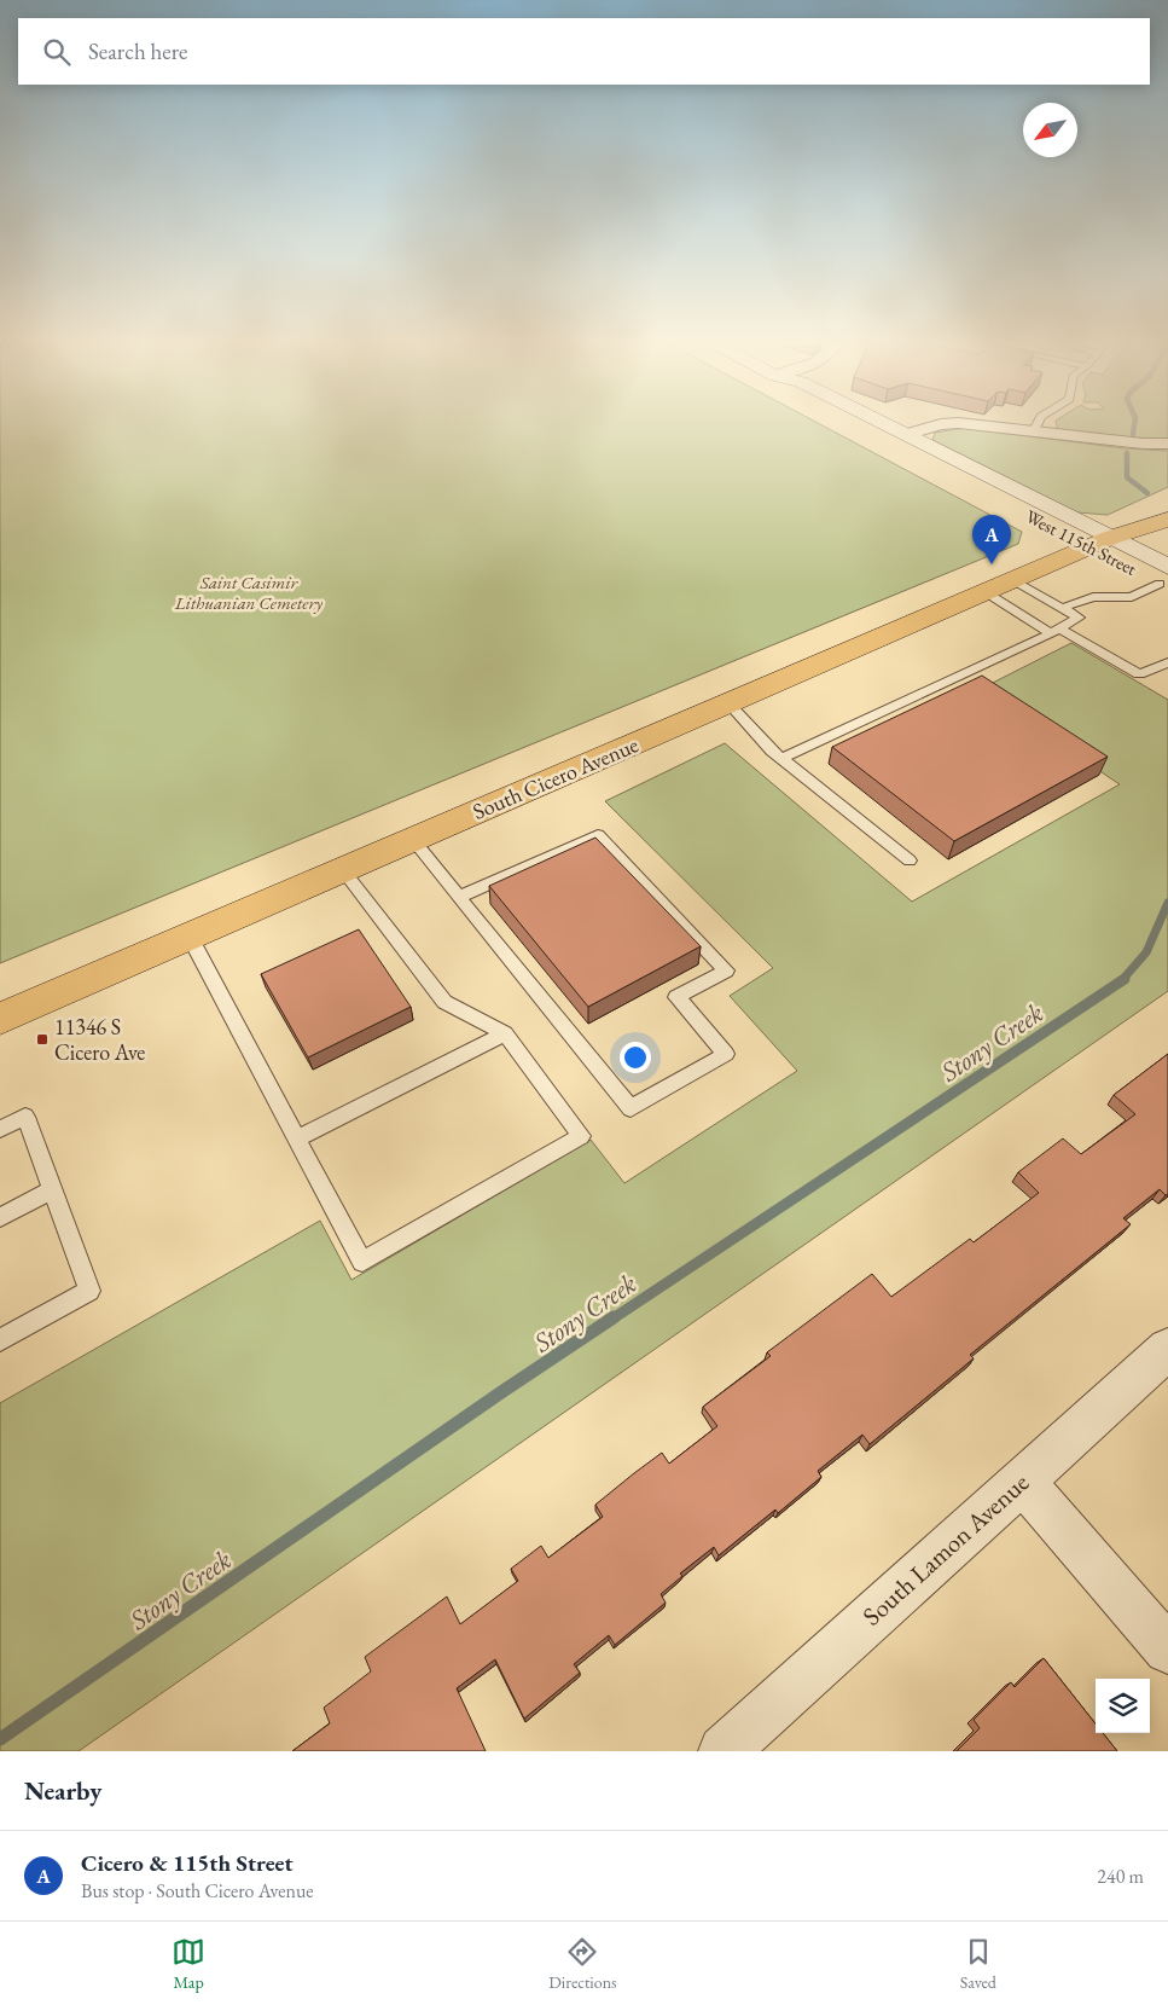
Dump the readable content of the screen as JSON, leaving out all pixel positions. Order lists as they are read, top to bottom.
{
  "streets": {
    "main road": ["South Cicero Avenue"],
    "street": ["West 115th Street", "South Lamon Avenue"]
  },
  "crossings": [
    ["West 115th Street", "South Cicero Avenue"]
  ],
  "water": ["Stony Creek"],
  "parks": ["Saint Casimir Lithuanian Cemetery"],
  "places": {
    "transit": ["11346 S Cicero Ave"]
  },
  "north": "bottom left",
  "page": {
    "search": "Search here",
    "pins": "A",
    "heading": "Nearby",
    "list": [
      {
        "mark": "A",
        "name": "Cicero & 115th Street",
        "note": "Bus stop · South Cicero Avenue",
        "value": "240 m"
      }
    ],
    "nav": ["Map", "Directions", "Saved"]
  }
}
